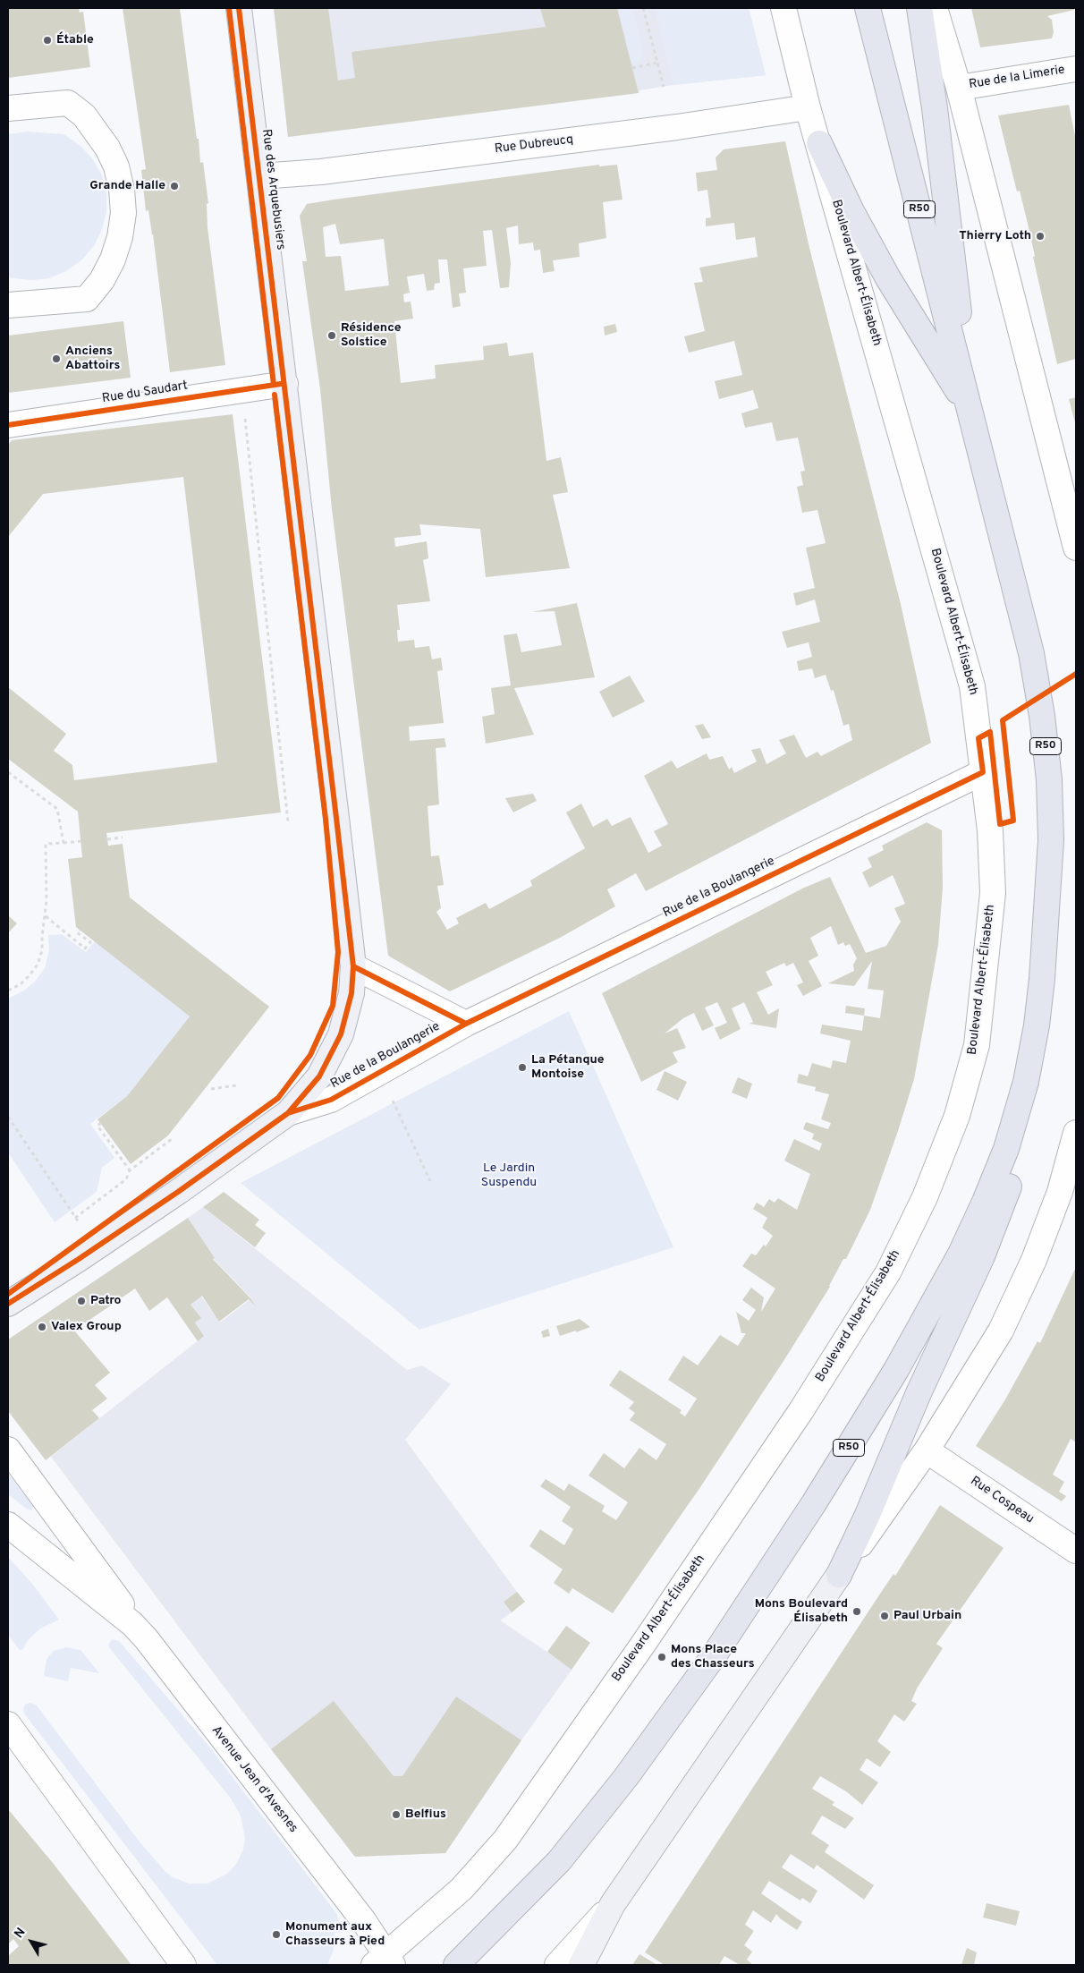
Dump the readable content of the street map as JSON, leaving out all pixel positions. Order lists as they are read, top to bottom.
{
  "streets": {
    "highway": ["R50"],
    "main road": ["Rue des Arquebusiers"],
    "street": [
      "Rue de la Limerie",
      "Rue Dubreucq",
      "Boulevard Albert-Élisabeth",
      "Rue du Saudart",
      "Rue de la Boulangerie",
      "Rue Cospeau",
      "Avenue Jean d'Avesnes"
    ]
  },
  "crossings": [
    ["Rue Dubreucq", "Rue des Arquebusiers"],
    ["Rue Dubreucq", "Boulevard Albert-Élisabeth"],
    ["Rue des Arquebusiers", "Rue du Saudart"],
    ["Rue des Arquebusiers", "Rue de la Boulangerie"],
    ["Boulevard Albert-Élisabeth", "Rue de la Boulangerie"],
    ["Boulevard Albert-Élisabeth", "Avenue Jean d'Avesnes"]
  ],
  "parks": ["Le Jardin Suspendu"],
  "places": [
    "Étable",
    "Grande Halle",
    "Thierry Loth",
    "Résidence Solstice",
    "Anciens Abattoirs",
    "La Pétanque Montoise",
    "Patro",
    "Valex Group",
    "Mons Boulevard Élisabeth",
    "Paul Urbain",
    "Mons Place des Chasseurs",
    "Belfius",
    "Monument aux Chasseurs à Pied"
  ],
  "north": "top left"
}
